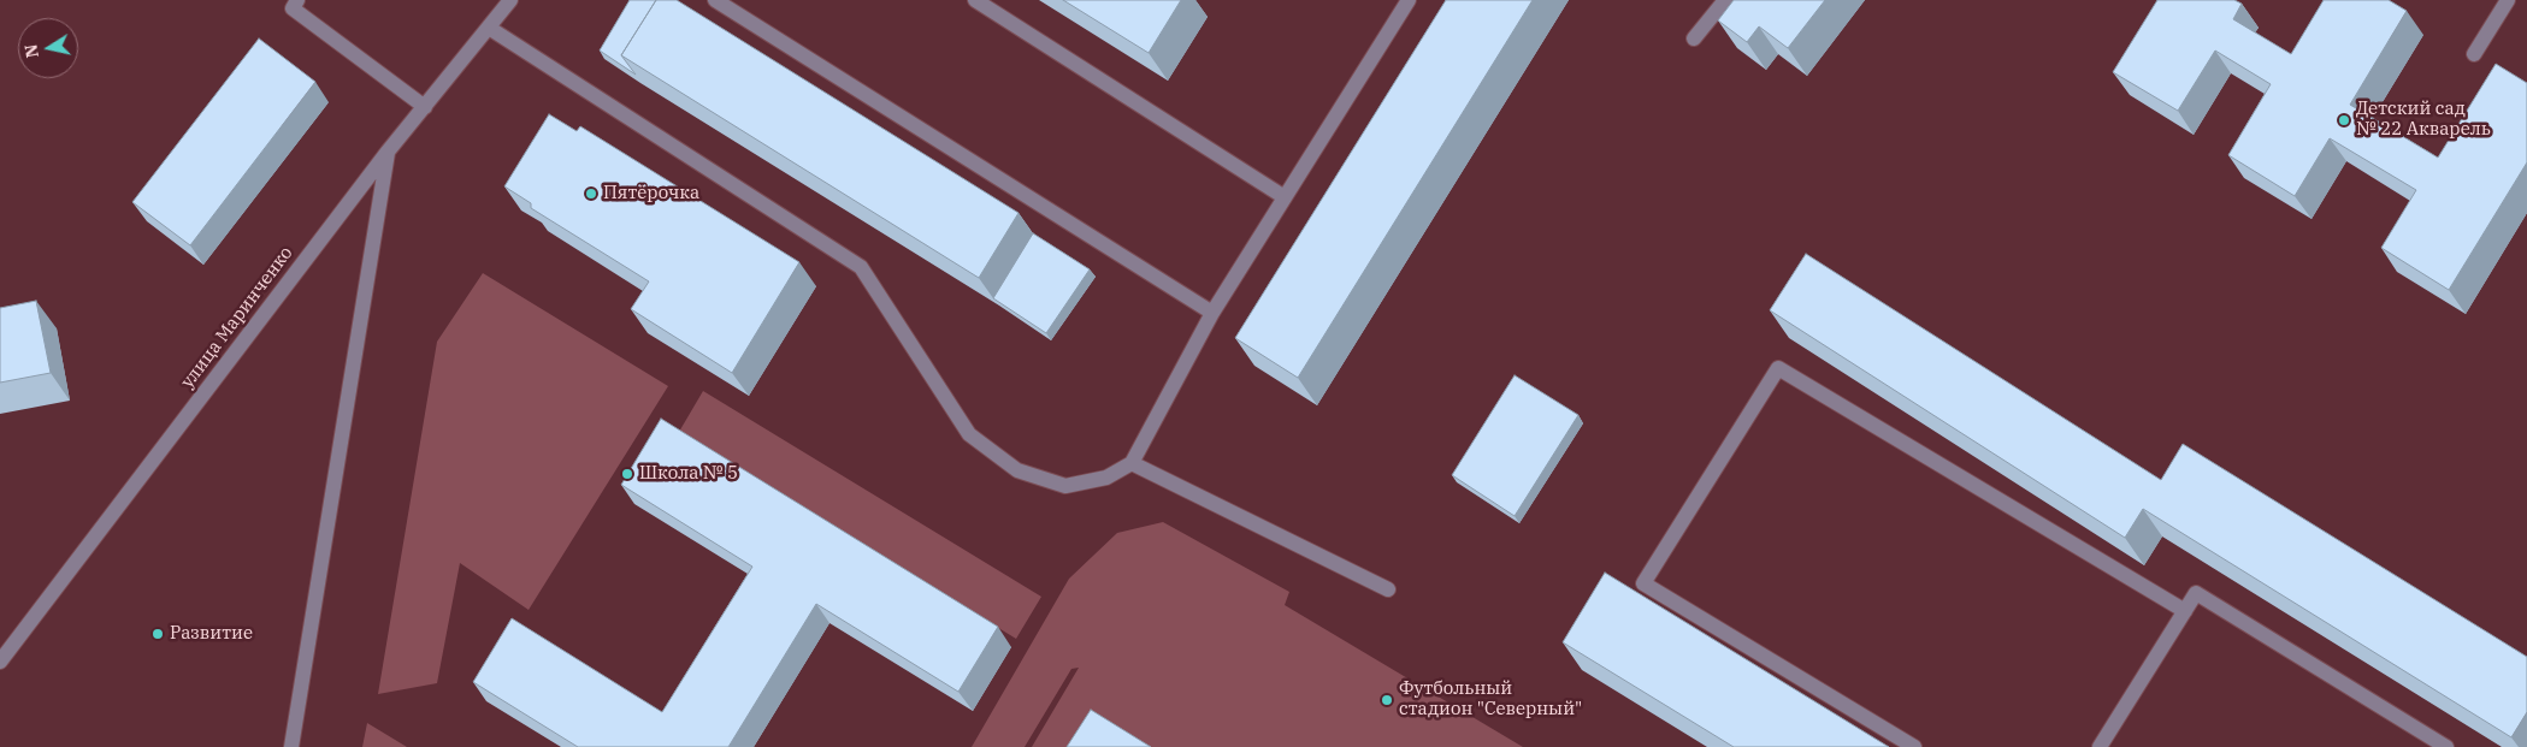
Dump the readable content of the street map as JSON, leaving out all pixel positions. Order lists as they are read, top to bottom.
{
  "streets": {
    "street": ["улица Маринченко"]
  },
  "places": [
    "Детский сад № 22 Акварель",
    "Пятёрочка",
    "Школа № 5",
    "Развитие",
    "Футбольный стадион \"Северный\""
  ],
  "north": "left"
}
